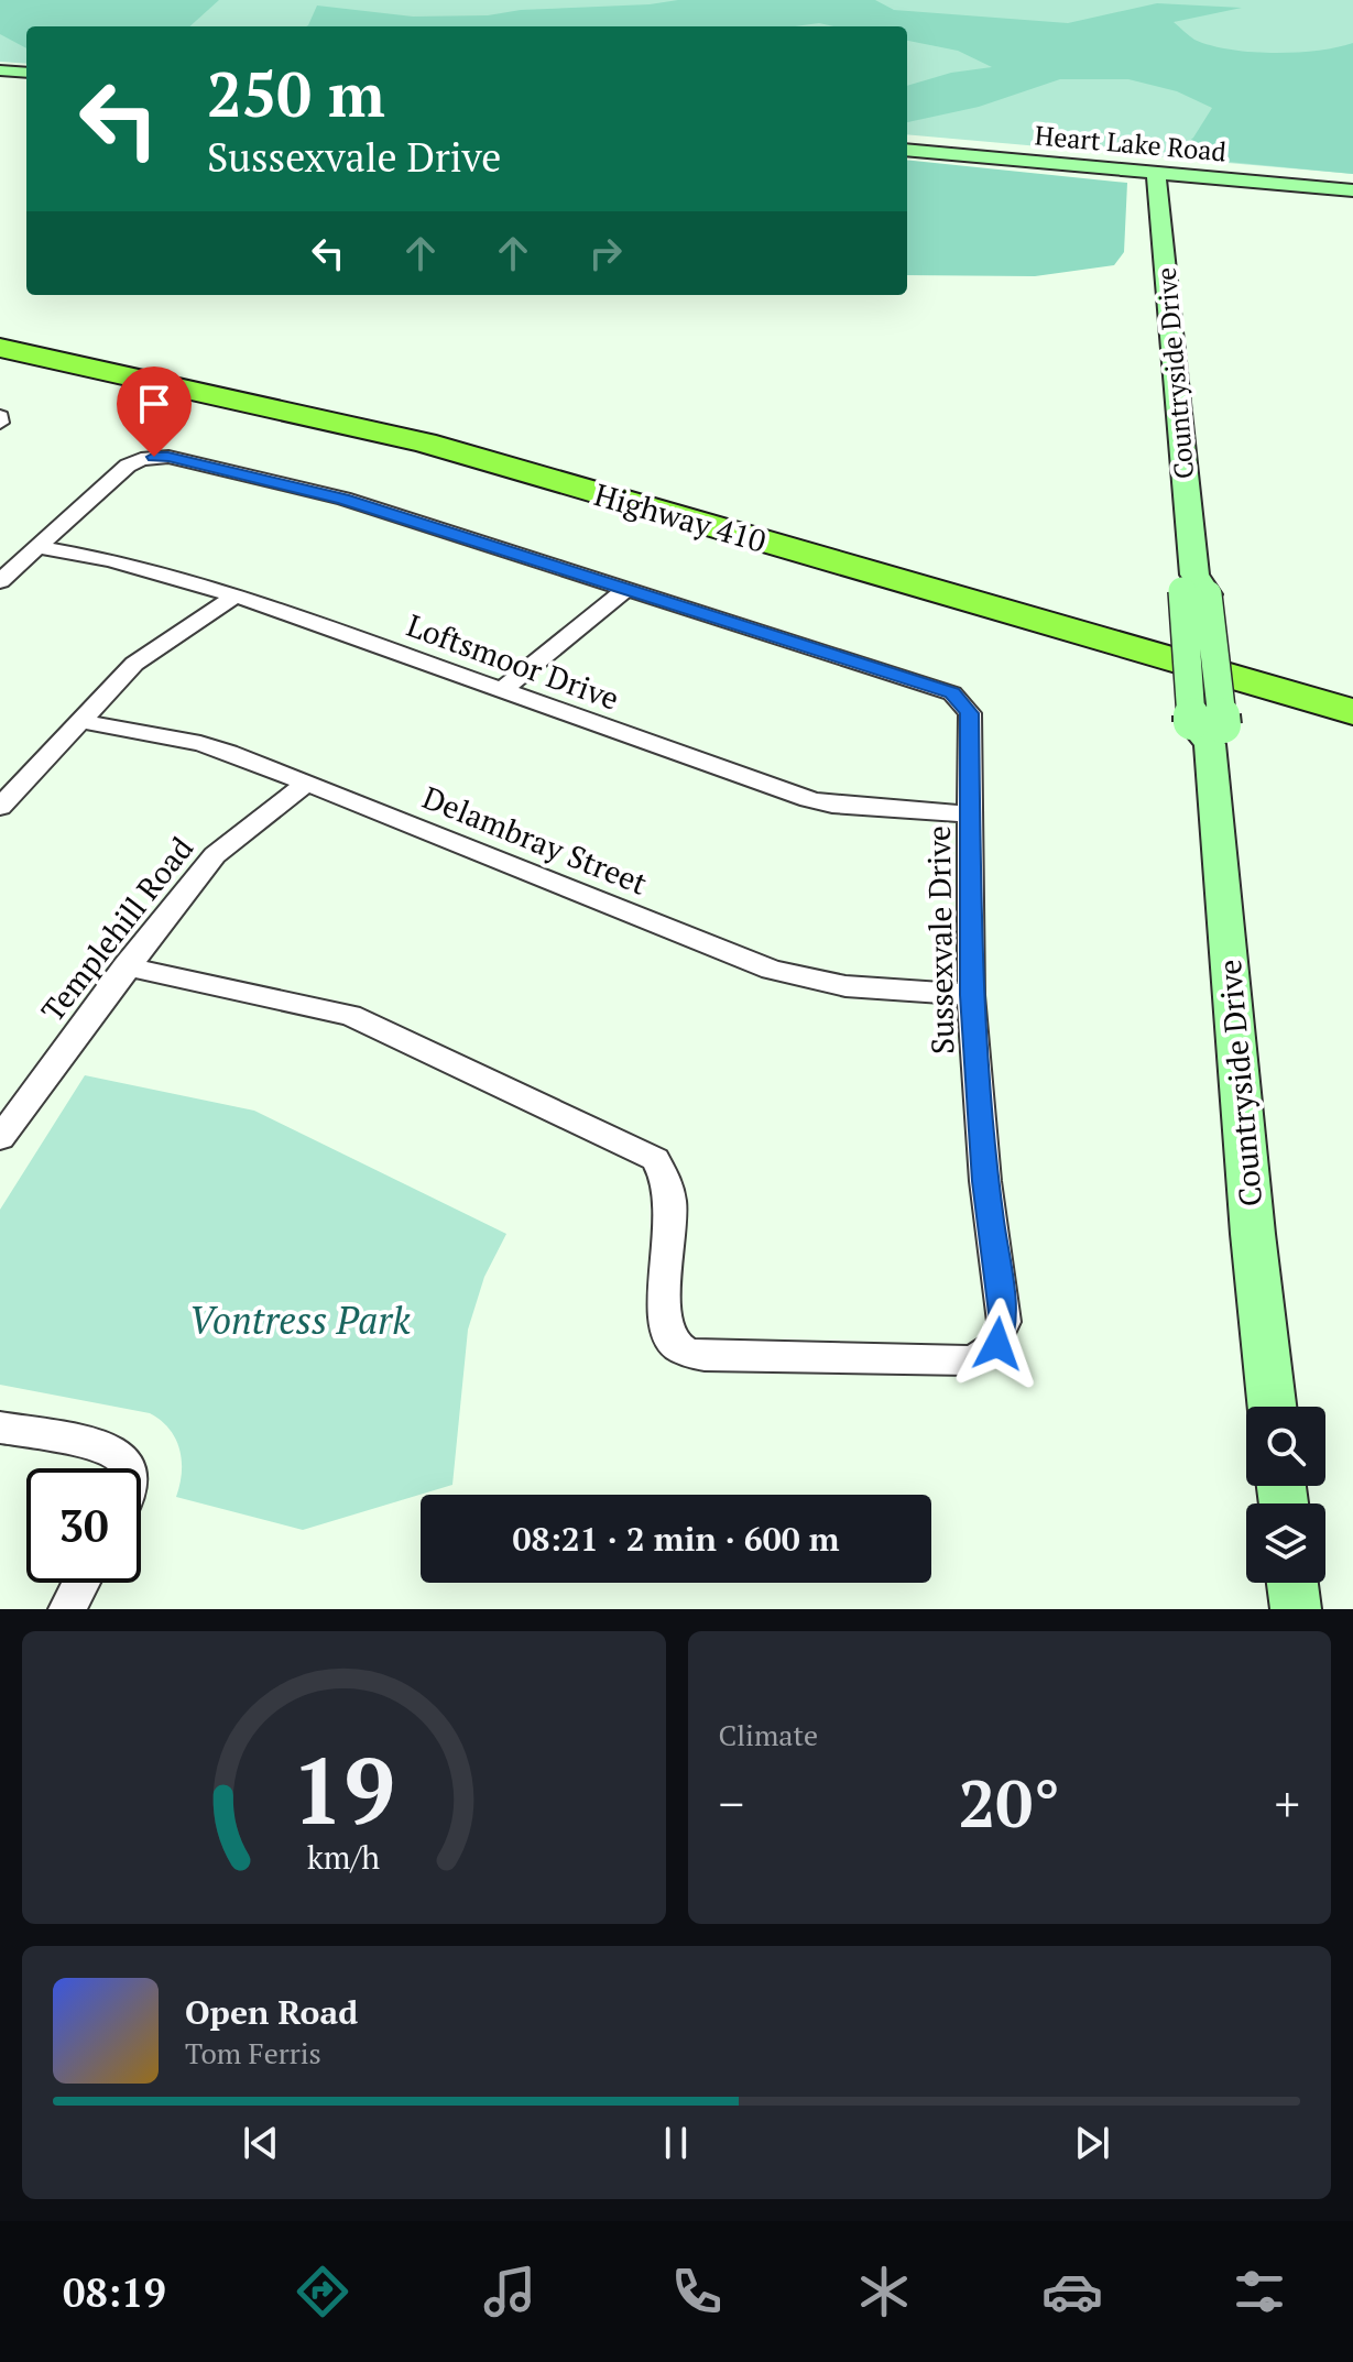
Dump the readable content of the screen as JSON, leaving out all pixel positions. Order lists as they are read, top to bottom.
{
  "streets": {
    "highway": ["Highway 410"],
    "main road": ["Heart Lake Road", "Countryside Drive"],
    "street": [
      "Loftsmoor Drive",
      "Delambray Street",
      "Templehill Road",
      "Sussexvale Drive"
    ]
  },
  "crossings": [
    ["Heart Lake Road", "Countryside Drive"],
    ["Loftsmoor Drive", "Sussexvale Drive"],
    ["Delambray Street", "Templehill Road"],
    ["Delambray Street", "Sussexvale Drive"],
    ["Templehill Road", "Sussexvale Drive"]
  ],
  "parks": ["Vontress Park"],
  "page": {
    "turn": ["250 m", "Sussexvale Drive"],
    "limit": "30",
    "trip": "08:21 · 2 min · 600 m",
    "tile": "Climate",
    "heat": ["−", "20°", "+"],
    "song": ["Open Road", "Tom Ferris"],
    "tabs": "08:19",
    "gauge": ["19", "km/h"]
  }
}
